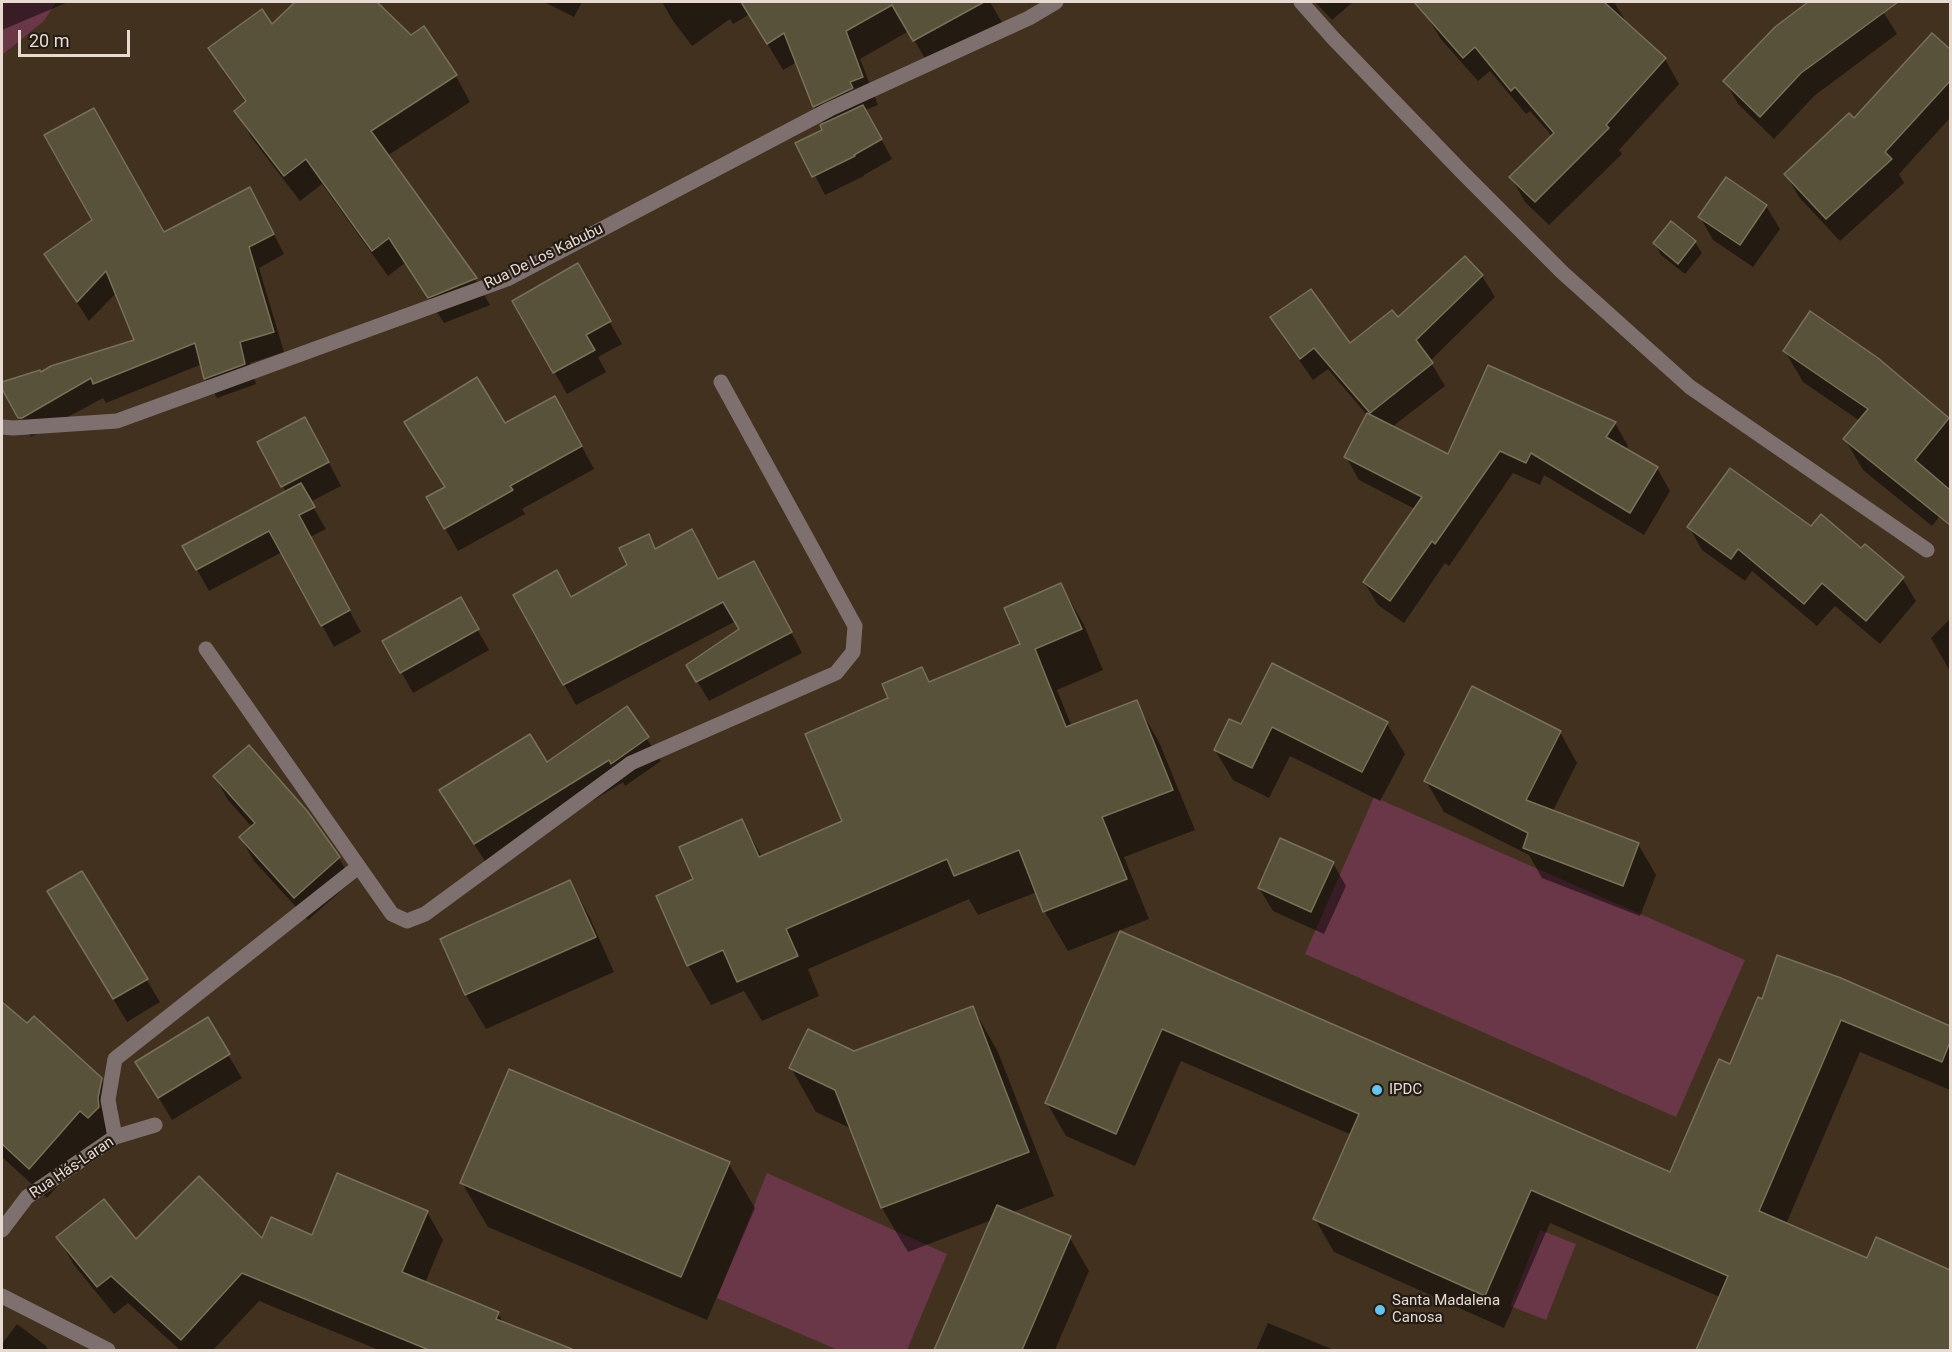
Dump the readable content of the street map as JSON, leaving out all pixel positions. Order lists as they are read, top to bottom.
{
  "streets": {
    "street": ["Rua De Los Kabubu", "Rua Hás-Laran"]
  },
  "places": ["IPDC", "Santa Madalena Canosa"],
  "scale_bar": "20 m"
}
